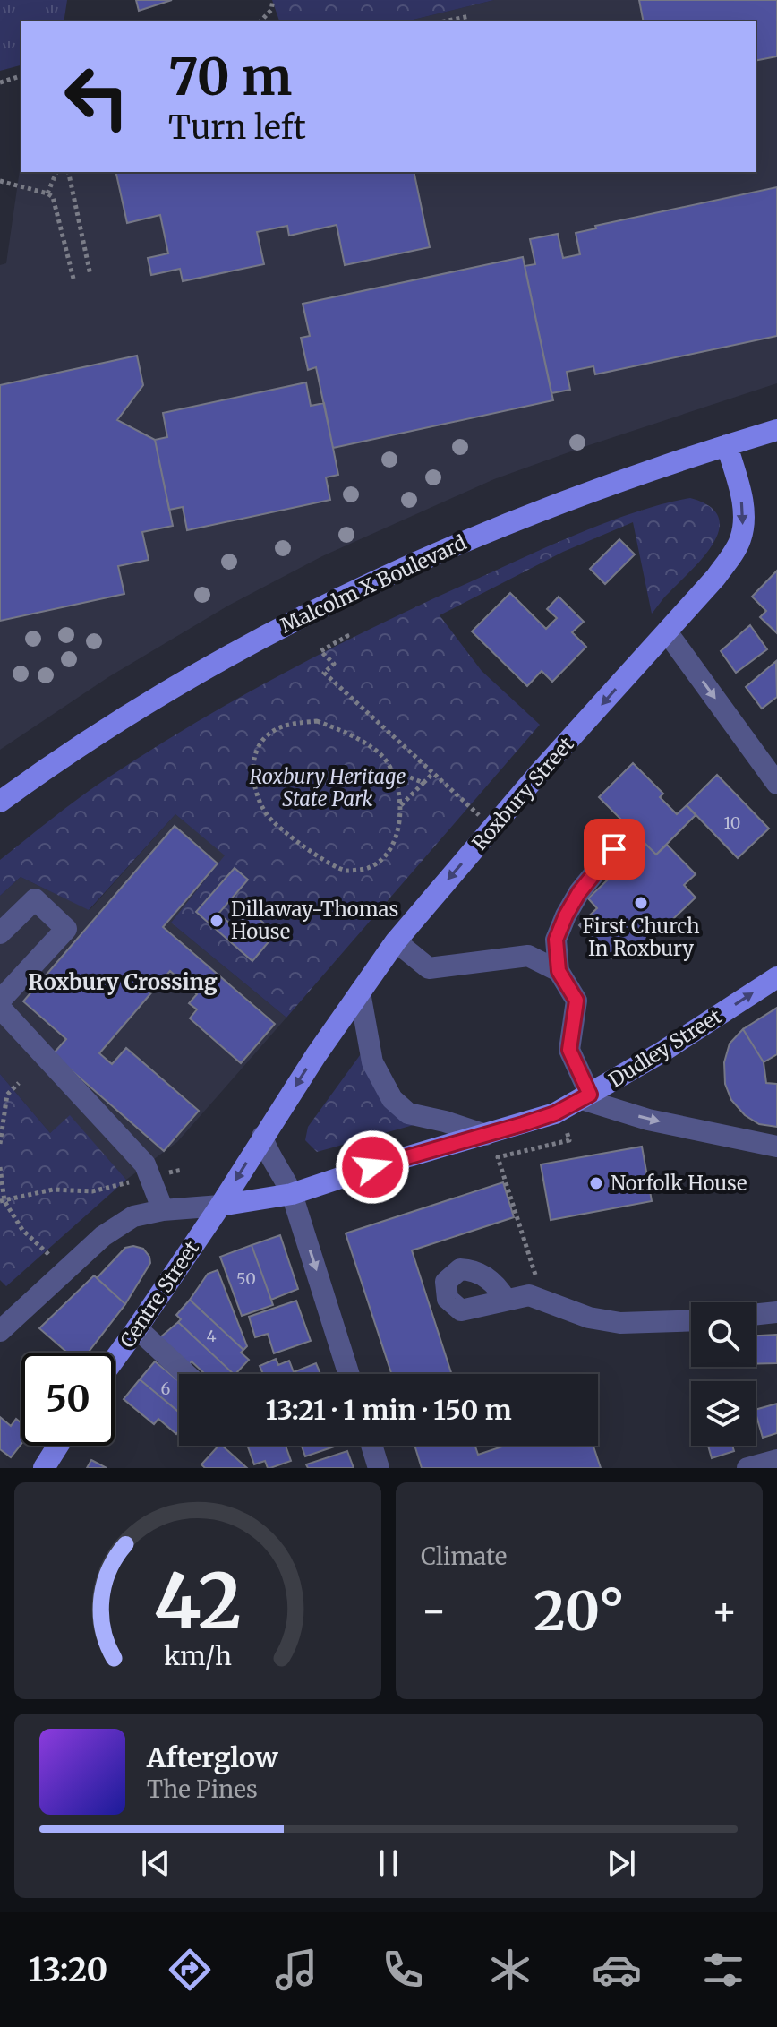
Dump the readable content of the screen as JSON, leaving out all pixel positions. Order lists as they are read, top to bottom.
{
  "streets": {
    "main road": [
      "Malcolm X Boulevard",
      "Roxbury Street",
      "Dudley Street",
      "Centre Street"
    ]
  },
  "crossings": [
    ["Malcolm X Boulevard", "Roxbury Street"],
    ["Roxbury Street", "Dudley Street"],
    ["Roxbury Street", "Centre Street"],
    ["Dudley Street", "Centre Street"]
  ],
  "one_way": ["Roxbury Street", "Dudley Street"],
  "districts": ["Roxbury Crossing"],
  "parks": ["Roxbury Heritage State Park"],
  "places": ["First Church In Roxbury", "Dillaway-Thomas House", "Norfolk House"],
  "house_numbers": [
    "10",
    "50",
    "4",
    "6"
  ],
  "page": {
    "turn": ["70 m", "Turn left"],
    "limit": "50",
    "trip": "13:21 · 1 min · 150 m",
    "tile": "Climate",
    "heat": ["−", "20°", "+"],
    "song": ["Afterglow", "The Pines"],
    "tabs": "13:20",
    "gauge": ["42", "km/h"]
  }
}
